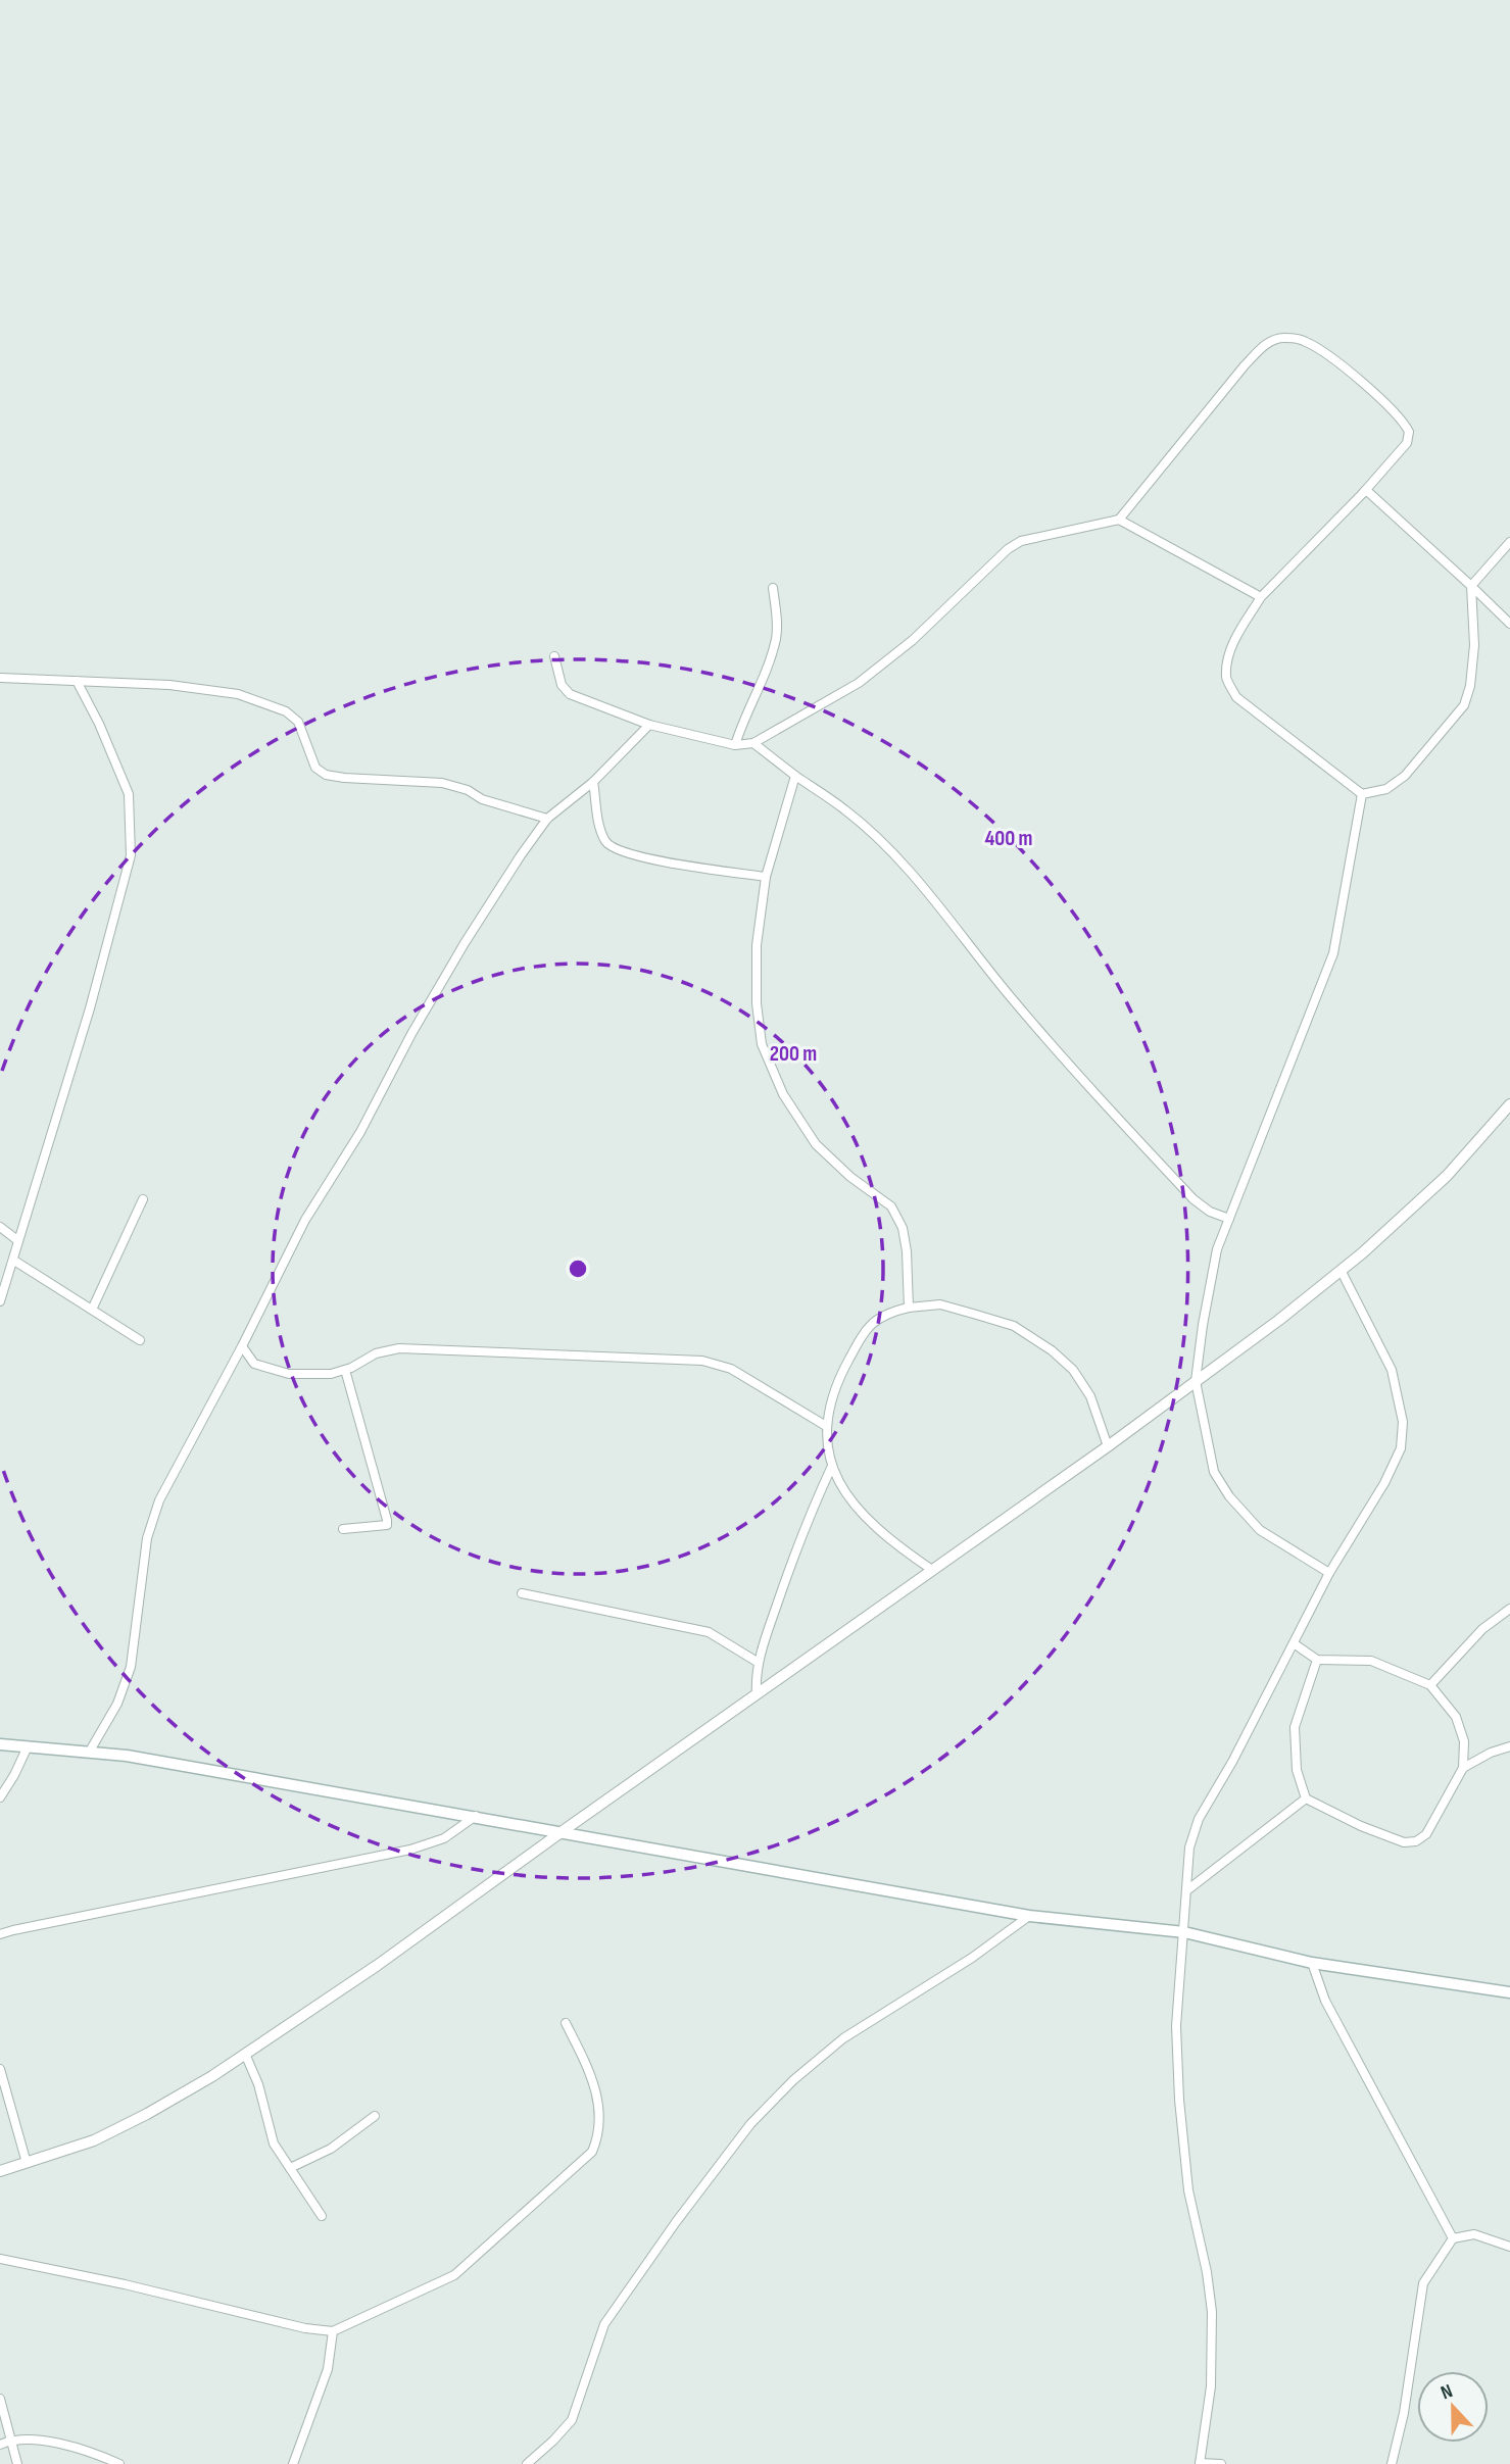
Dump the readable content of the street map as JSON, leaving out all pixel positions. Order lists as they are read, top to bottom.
{
  "north": "top",
  "rings": ["400 m", "200 m"]
}
